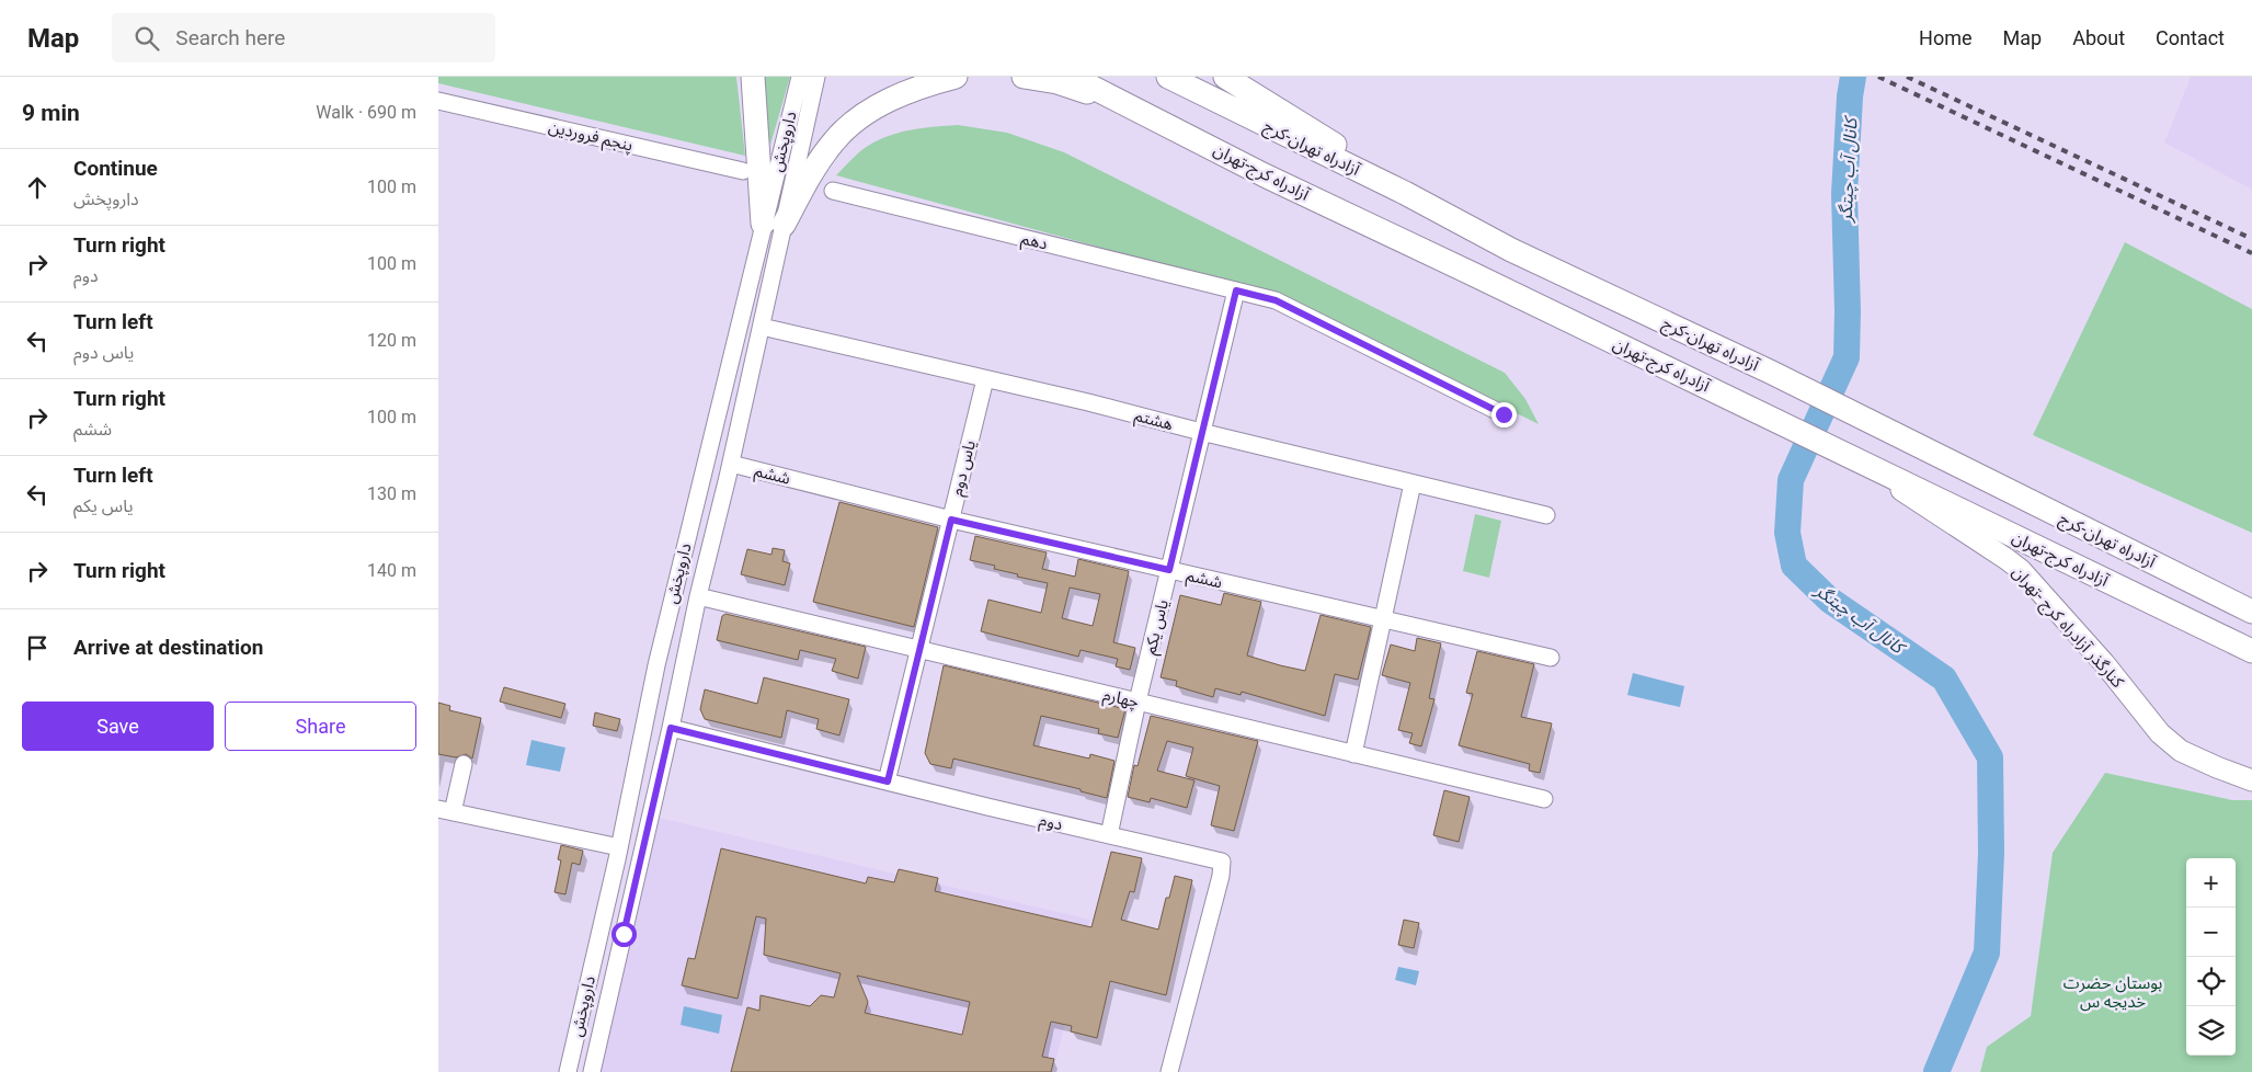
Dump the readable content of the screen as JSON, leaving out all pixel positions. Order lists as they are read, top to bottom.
{
  "streets": {
    "highway": ["آزادراه تهران-کرج", "آزادراه کرج-تهران"],
    "main road": ["کنارگذر آزادراه کرج -تهران"],
    "street": [
      "پنجم فروردین",
      "داروپخش",
      "دهم",
      "هشتم",
      "یاس دوم",
      "ششم",
      "یاس یکم",
      "چهارم",
      "دوم"
    ]
  },
  "crossings": [
    ["داروپخش", "هشتم"],
    ["داروپخش", "ششم"],
    ["داروپخش", "چهارم"],
    ["داروپخش", "دوم"],
    ["آزادراه کرج-تهران", "کنارگذر آزادراه کرج -تهران"],
    ["دهم", "یاس یکم"],
    ["هشتم", "یاس دوم"],
    ["هشتم", "یاس یکم"],
    ["یاس دوم", "ششم"],
    ["یاس دوم", "چهارم"],
    ["یاس دوم", "دوم"],
    ["ششم", "یاس یکم"],
    ["یاس یکم", "چهارم"],
    ["یاس یکم", "دوم"]
  ],
  "water": ["کانال آب چیتگر"],
  "parks": ["بوستان حضرت خدیجه س"],
  "page": {
    "header": "Map",
    "search": "Search here",
    "nav": [
      "Home",
      "Map",
      "About",
      "Contact"
    ],
    "heading": ["9 min", "Walk · 690 m"],
    "list": [
      ["Continue", "داروپخش", "100 m"],
      ["Turn right", "دوم", "100 m"],
      ["Turn left", "یاس دوم", "120 m"],
      ["Turn right", "ششم", "100 m"],
      ["Turn left", "یاس یکم", "130 m"],
      ["Turn right", "140 m"],
      "Arrive at destination"
    ],
    "buttons": ["Save", "Share"],
    "map_buttons": ["+", "−"]
  }
}
